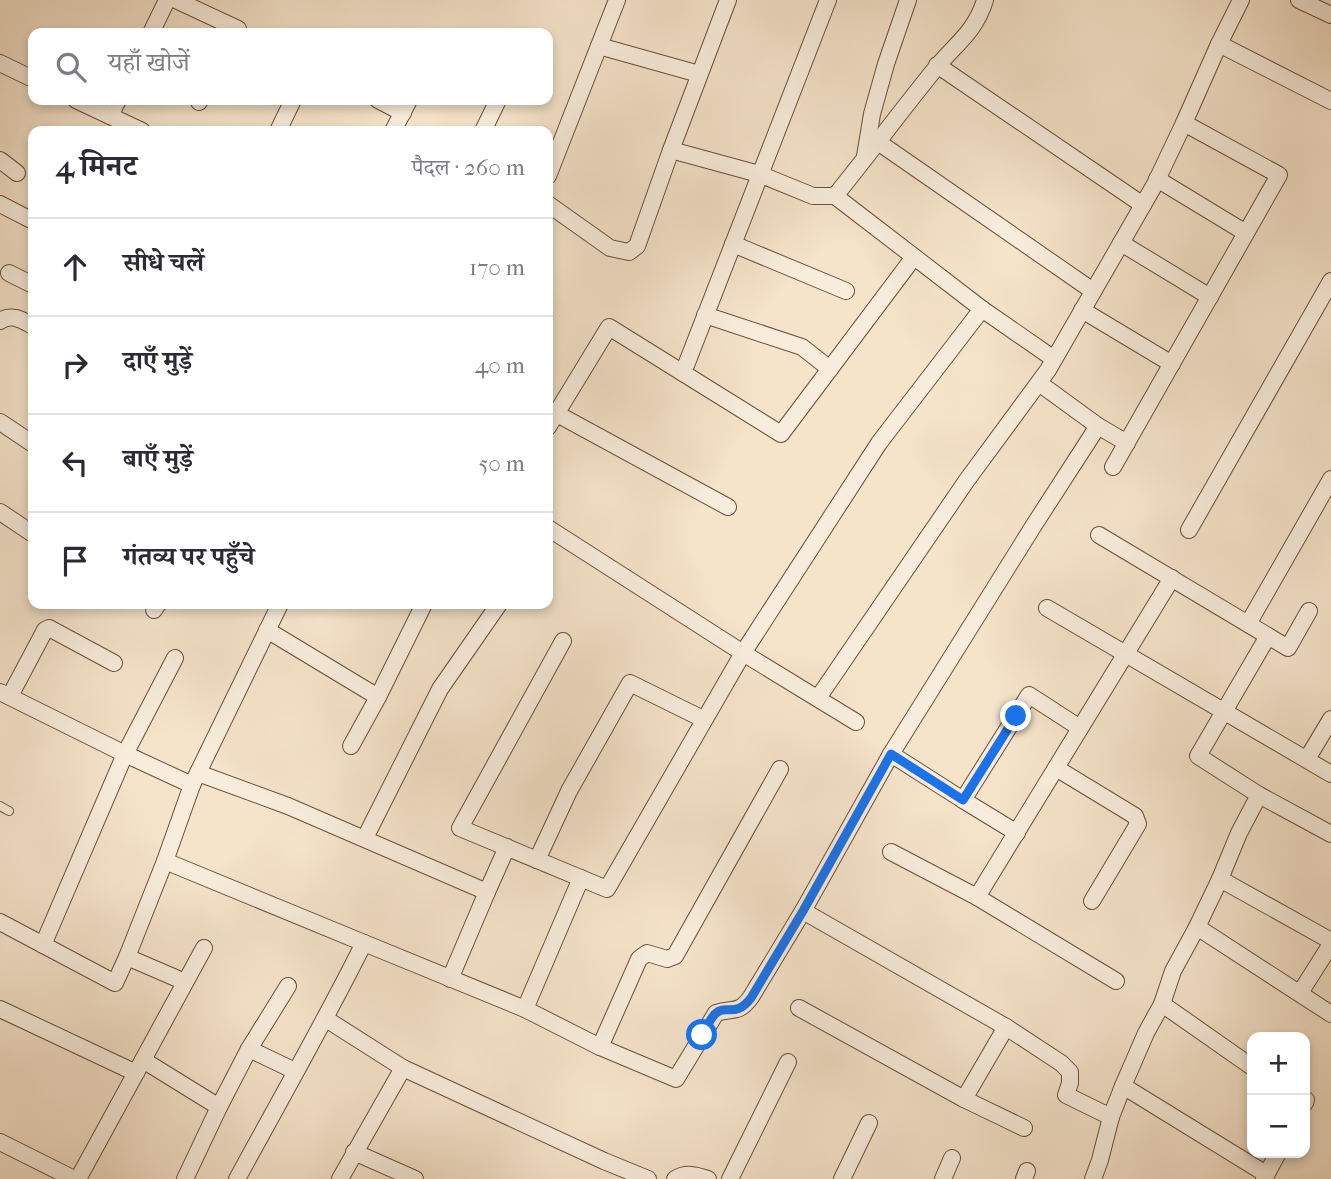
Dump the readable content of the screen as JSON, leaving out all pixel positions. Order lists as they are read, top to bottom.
{
  "page": {
    "search": "यहाँ खोजें",
    "heading": ["4 मिनट", "पैदल · 260 m"],
    "list": [
      ["सीधे चलें", "170 m"],
      ["दाएँ मुड़ें", "40 m"],
      ["बाएँ मुड़ें", "50 m"],
      "गंतव्य पर पहुँचे"
    ],
    "map_buttons": ["+", "−"]
  }
}
